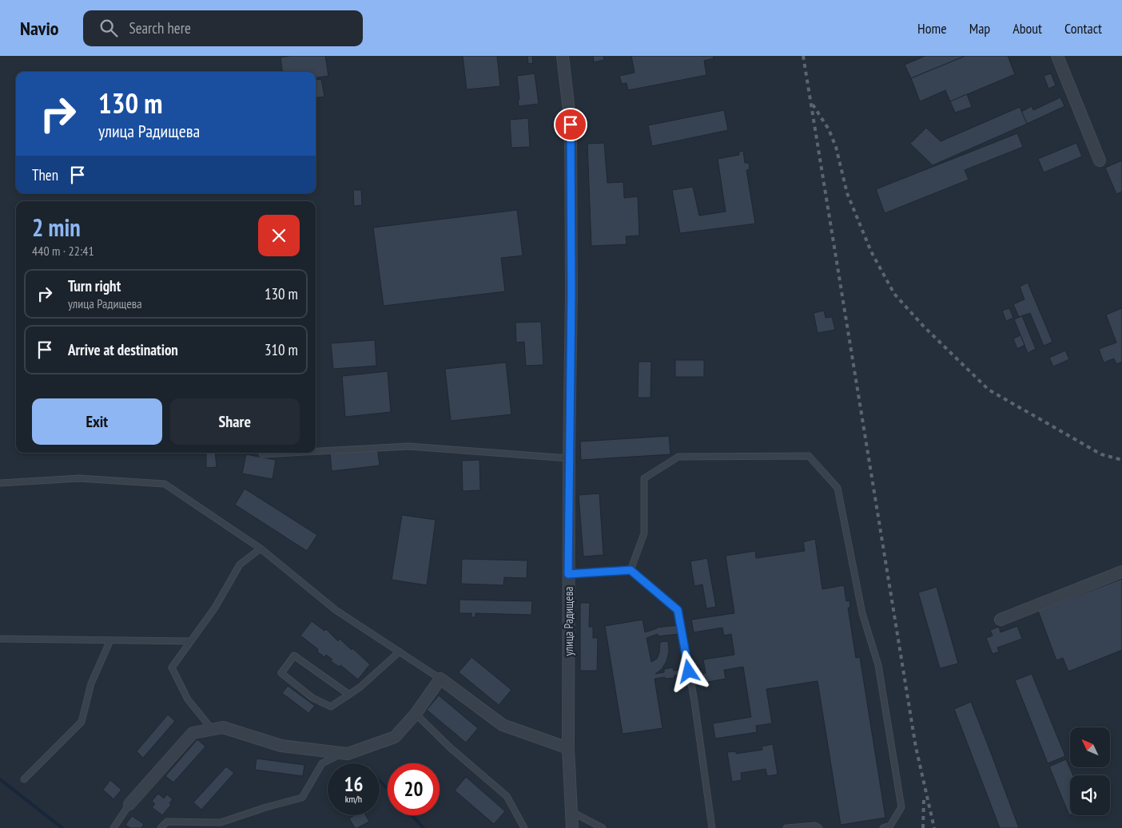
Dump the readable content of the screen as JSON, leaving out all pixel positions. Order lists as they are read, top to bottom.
{
  "streets": {
    "street": ["улица Радищева"]
  },
  "north": "top left",
  "page": {
    "header": "Navio",
    "search": "Search here",
    "nav": [
      "Home",
      "Map",
      "About",
      "Contact"
    ],
    "turn": ["130 m", "улица Радищева"],
    "then": "Then",
    "heading": ["2 min", "440 m · 22:41"],
    "list": [
      {
        "name": "Turn right",
        "note": "улица Радищева",
        "value": "130 m"
      },
      {
        "name": "Arrive at destination",
        "value": "310 m"
      }
    ],
    "buttons": ["Exit", "Share"],
    "speed": "16 km/h",
    "limit": "20"
  }
}
